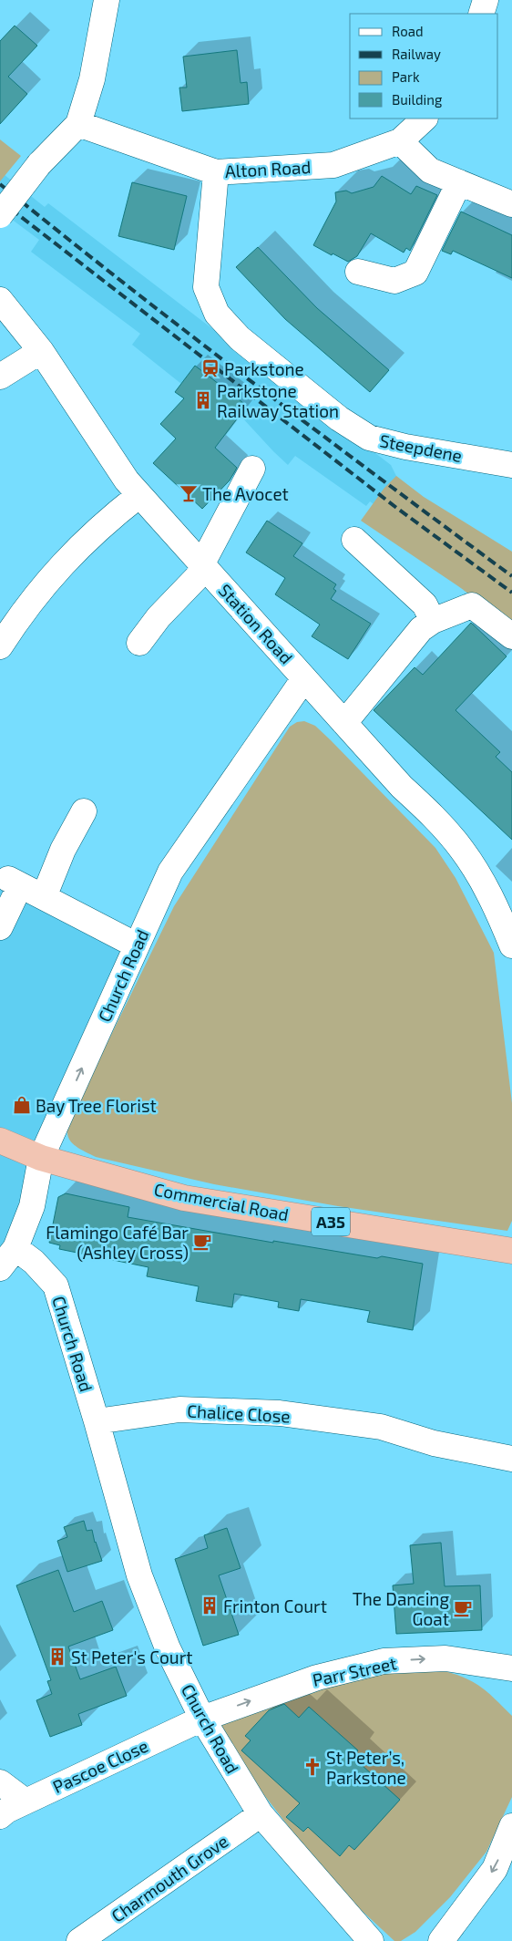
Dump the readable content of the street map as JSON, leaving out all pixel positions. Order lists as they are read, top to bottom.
{
  "streets": {
    "highway": ["Commercial Road", "A35"],
    "street": [
      "Alton Road",
      "Steepdene",
      "Station Road",
      "Church Road",
      "Chalice Close",
      "Parr Street",
      "Pascoe Close",
      "Charmouth Grove"
    ]
  },
  "crossings": [
    ["Alton Road", "Steepdene"],
    ["Station Road", "Church Road"],
    ["Church Road", "Commercial Road"],
    ["Church Road", "A35"],
    ["Church Road", "Chalice Close"],
    ["Church Road", "Parr Street"],
    ["Church Road", "Pascoe Close"],
    ["Church Road", "Charmouth Grove"],
    ["Commercial Road", "A35"],
    ["Parr Street", "Pascoe Close"]
  ],
  "one_way": ["Parr Street"],
  "places": {
    "station": ["Parkstone"],
    "building": ["Parkstone Railway Station", "Frinton Court", "St Peter's Court"],
    "bar": ["The Avocet"],
    "shop": ["Bay Tree Florist"],
    "cafe": ["Flamingo Café Bar (Ashley Cross)", "The Dancing Goat"],
    "church": ["St Peter’s, Parkstone"]
  },
  "legend": [
    "Road",
    "Railway",
    "Park",
    "Building"
  ]
}
